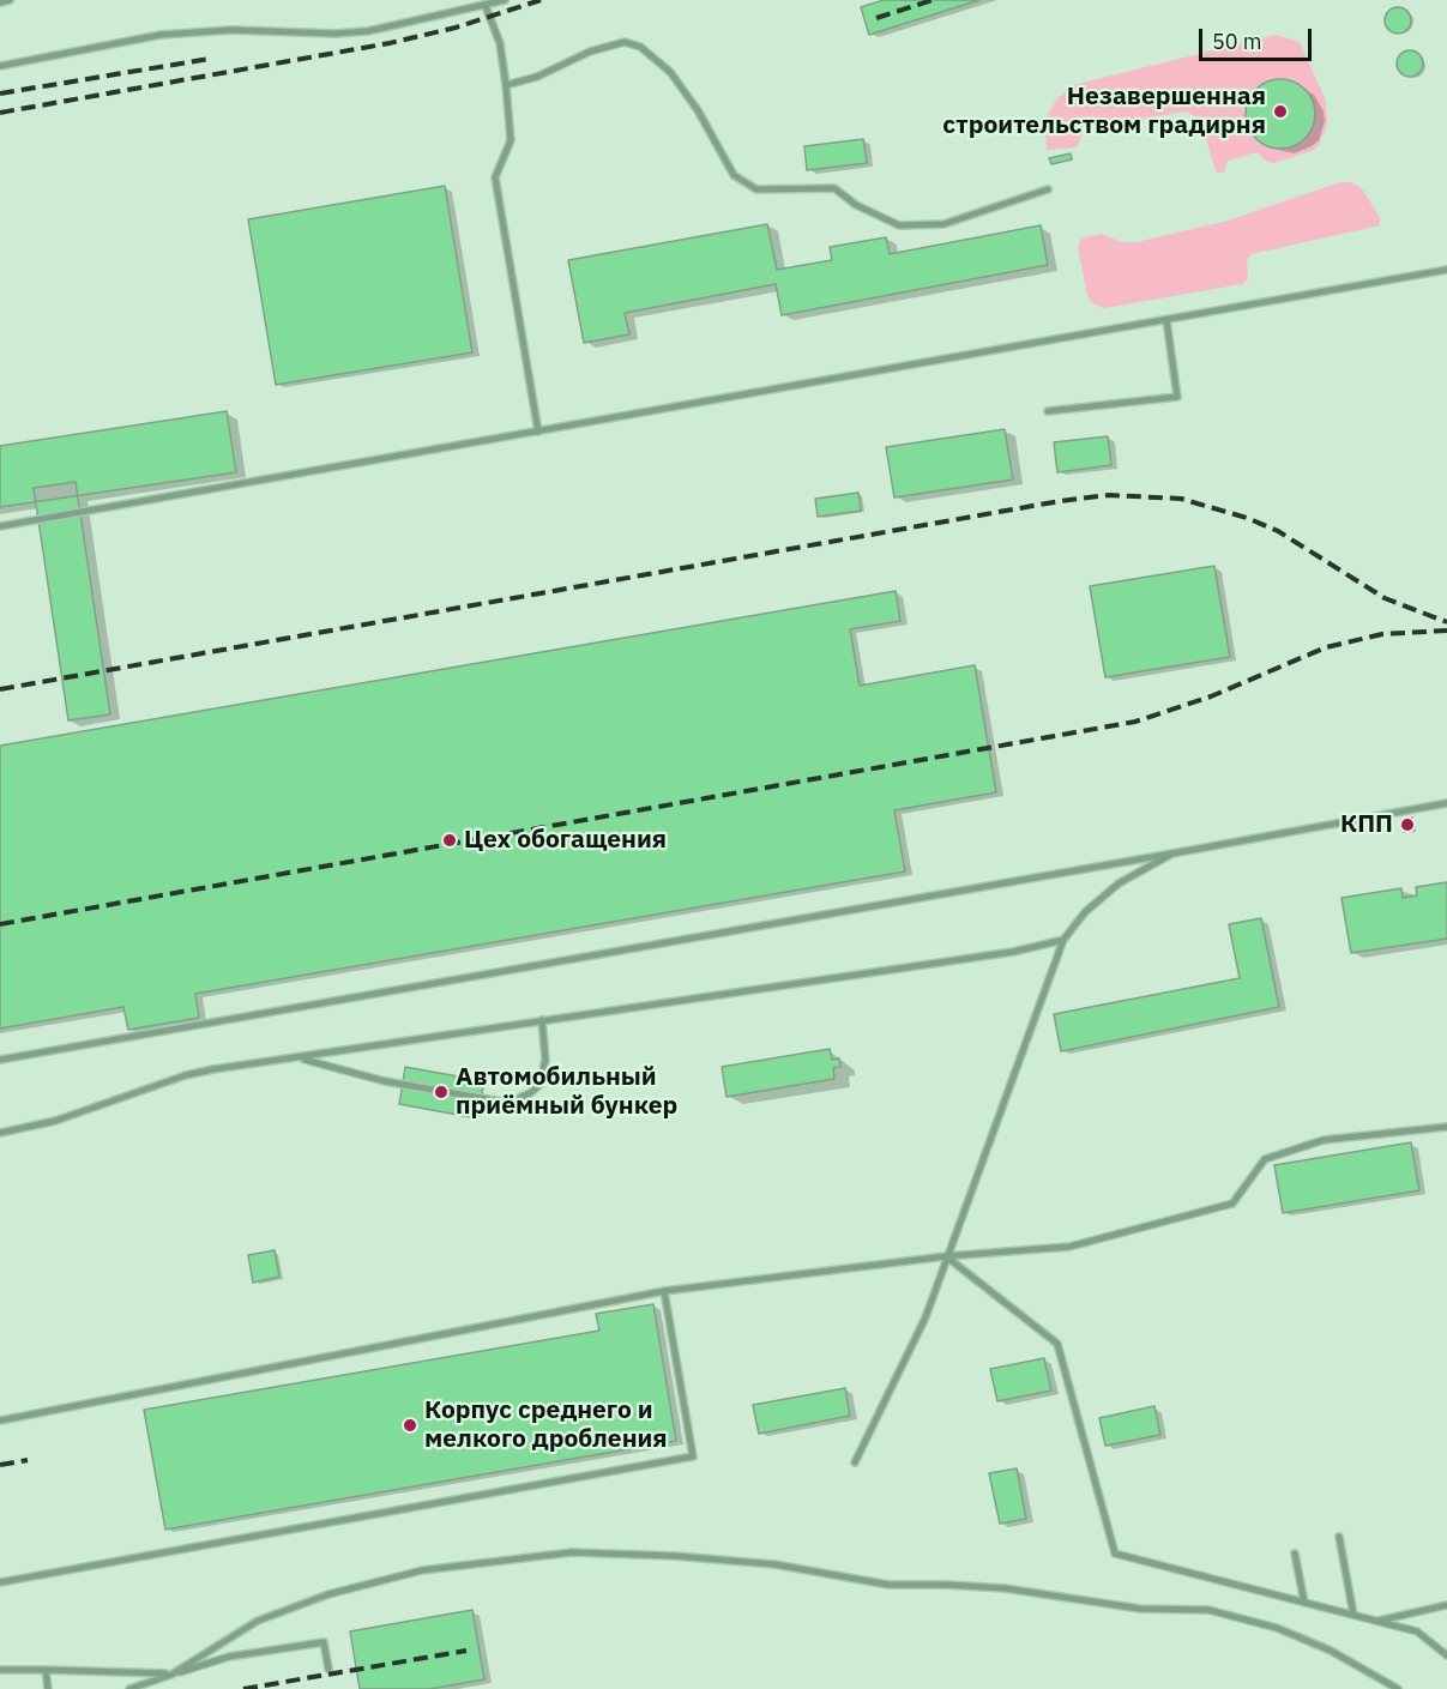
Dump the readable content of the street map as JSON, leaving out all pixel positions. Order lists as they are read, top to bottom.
{
  "places": [
    "Незавершенная строительством градирня",
    "КПП",
    "Цех обогащения",
    "Автомобильный приёмный бункер",
    "Корпус среднего и мелкого дробления"
  ],
  "scale_bar": "50 m"
}
